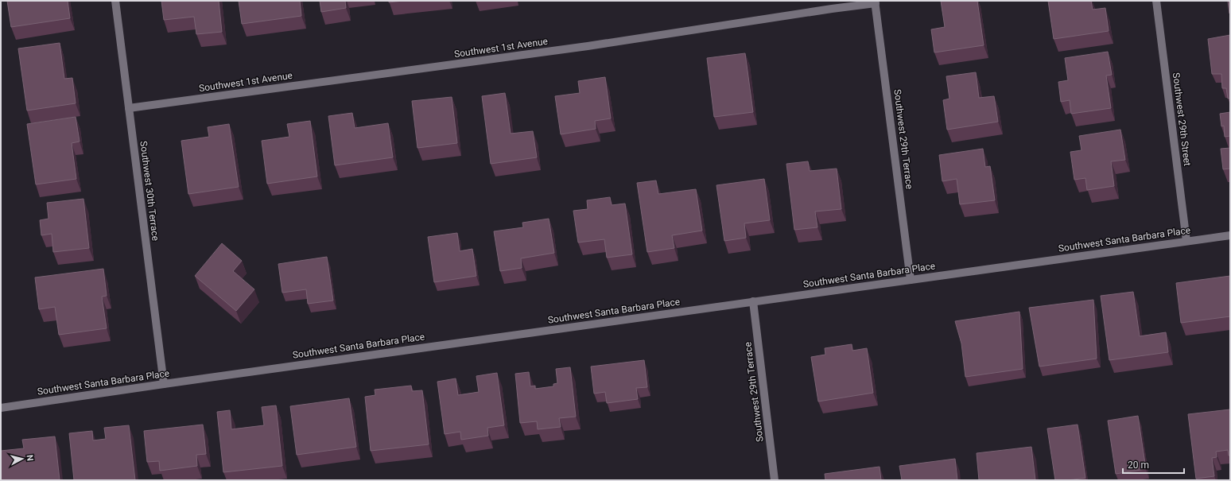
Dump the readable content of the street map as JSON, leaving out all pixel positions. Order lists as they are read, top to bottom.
{
  "streets": {
    "street": [
      "Southwest 1st Avenue",
      "Southwest 29th Street",
      "Southwest 29th Terrace",
      "Southwest 30th Terrace",
      "Southwest Santa Barbara Place"
    ]
  },
  "crossings": [
    ["Southwest 1st Avenue", "Southwest 29th Terrace"],
    ["Southwest 1st Avenue", "Southwest 30th Terrace"],
    ["Southwest 29th Street", "Southwest Santa Barbara Place"],
    ["Southwest 29th Terrace", "Southwest Santa Barbara Place"],
    ["Southwest 30th Terrace", "Southwest Santa Barbara Place"]
  ],
  "scale_bar": "20 m",
  "north": "right"
}
